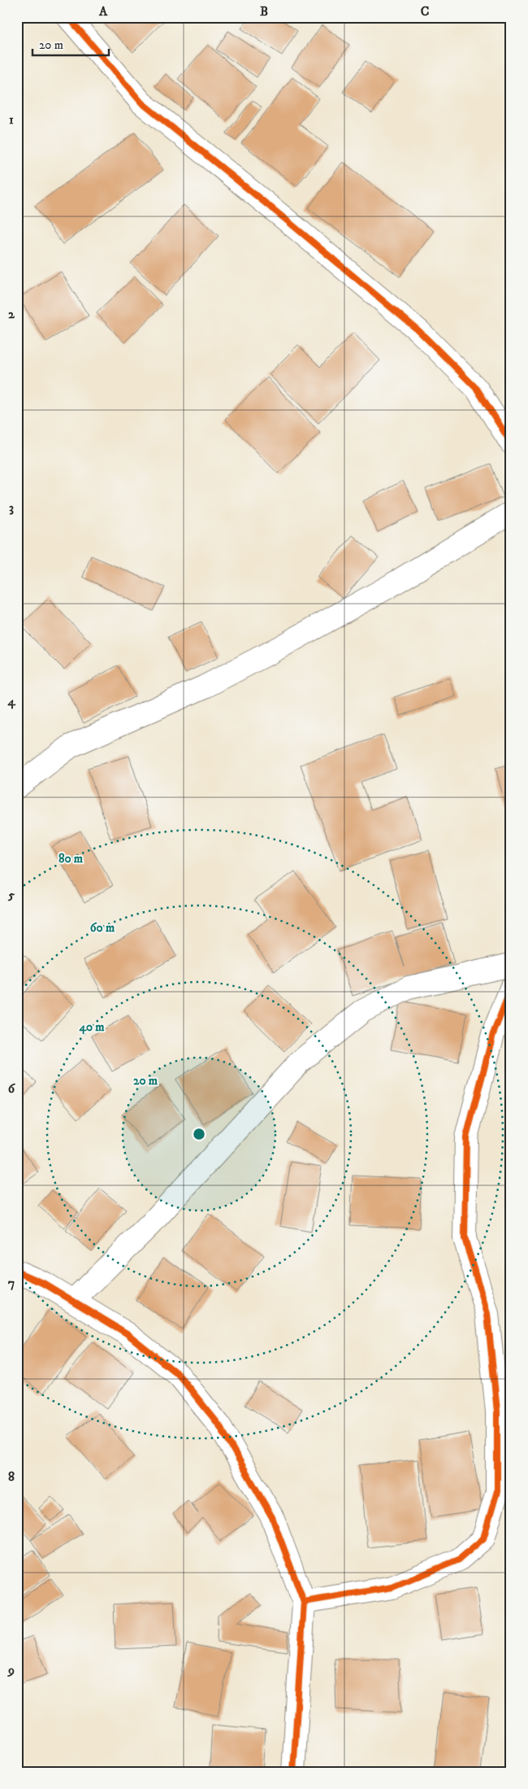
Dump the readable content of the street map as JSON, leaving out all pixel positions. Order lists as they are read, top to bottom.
{
  "scale_bar": "20 m",
  "grid": {
    "columns": ["A", "B", "C"],
    "rows": [
      "1",
      "2",
      "3",
      "4",
      "5",
      "6",
      "7",
      "8",
      "9"
    ]
  },
  "rings": [
    "80 m",
    "60 m",
    "40 m",
    "20 m"
  ]
}
